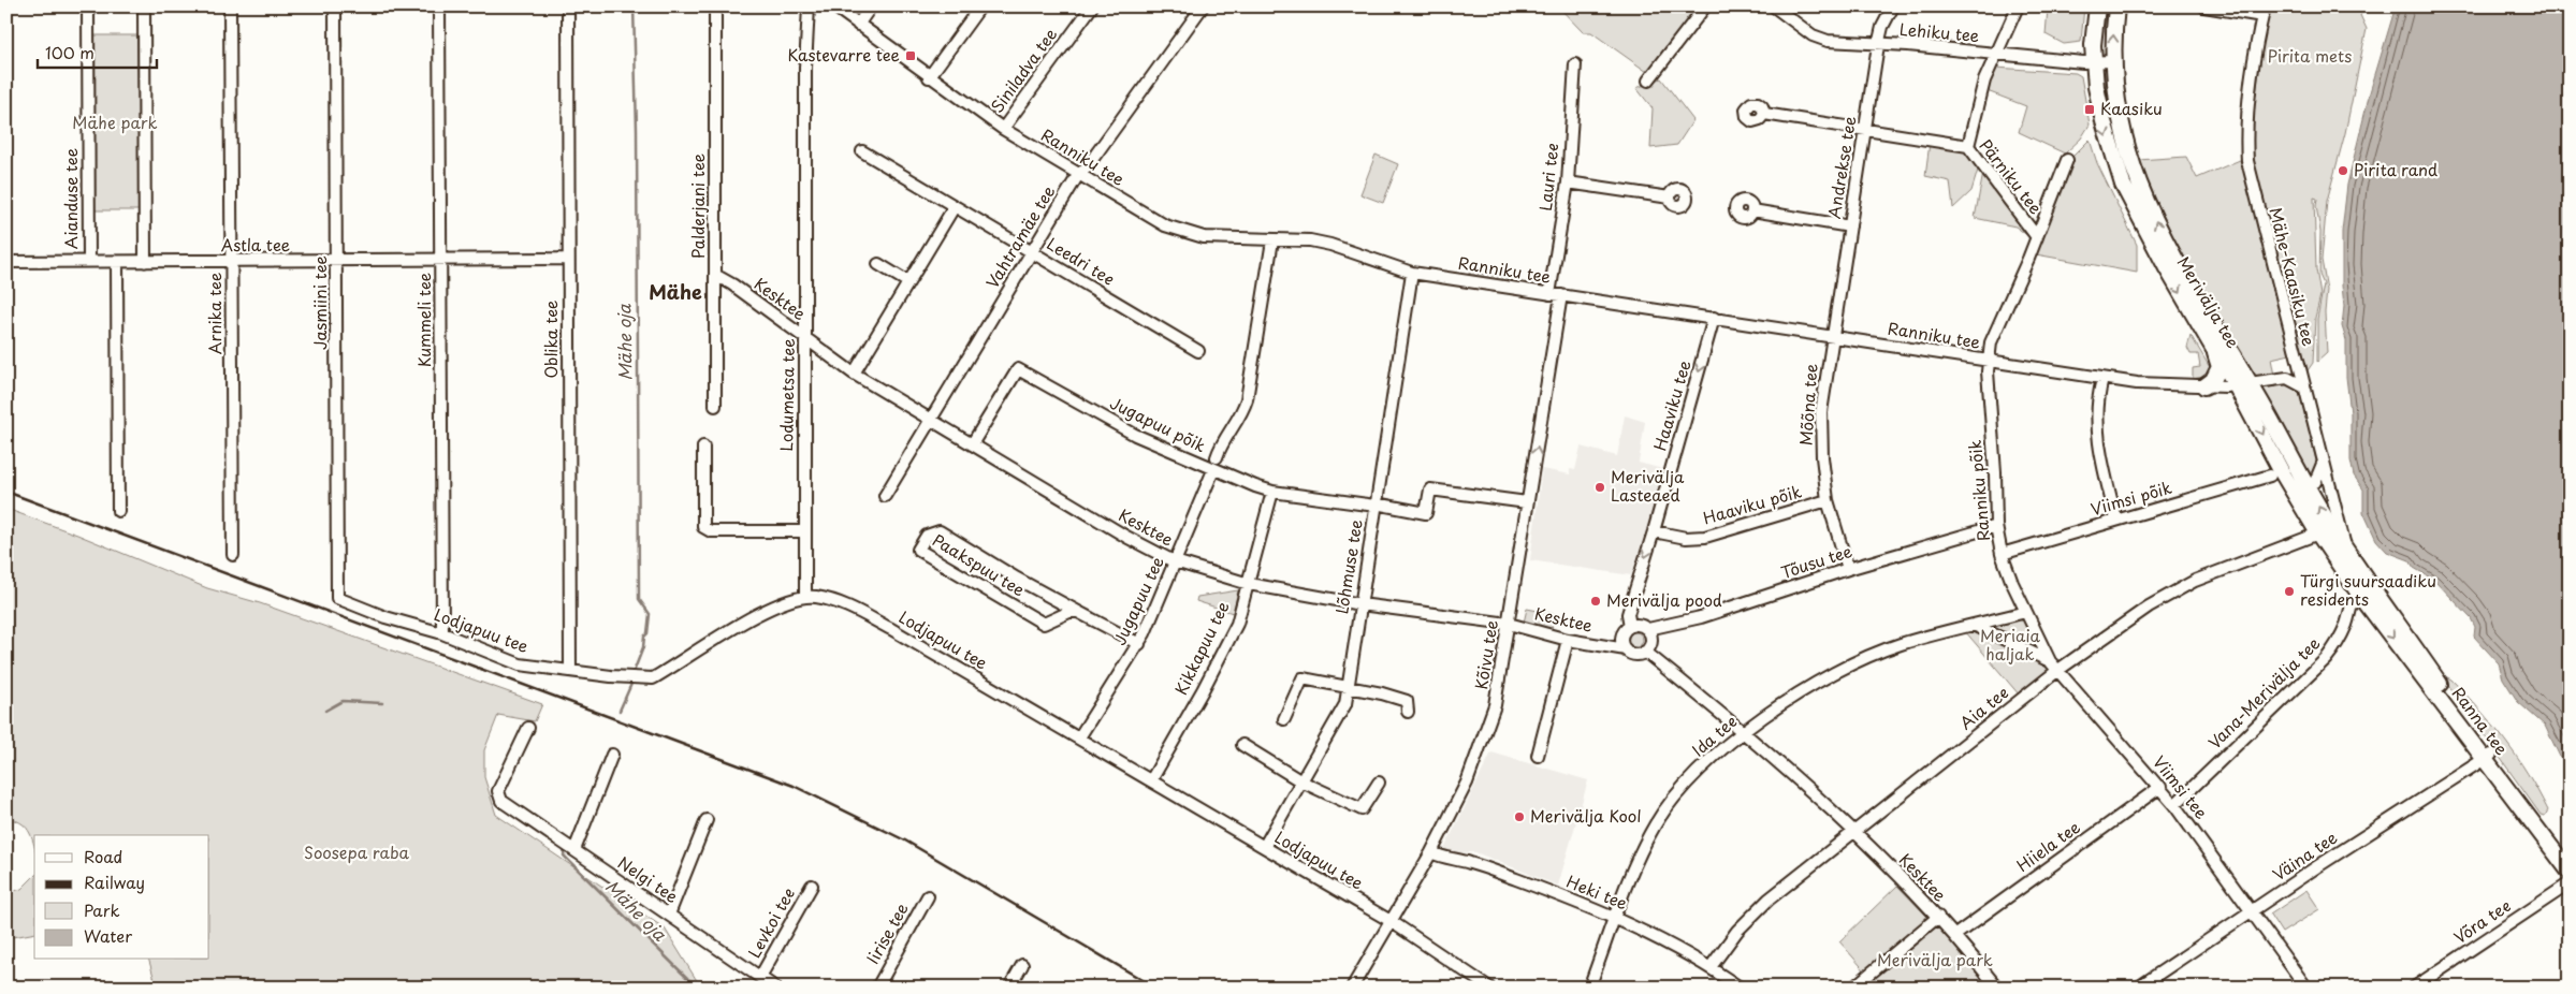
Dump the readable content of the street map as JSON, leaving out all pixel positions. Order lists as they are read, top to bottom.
{
  "streets": {
    "main road": ["Merivälja tee", "Ranna tee"],
    "street": [
      "Lehiku tee",
      "Siniladva tee",
      "Ranniku tee",
      "Andrekse tee",
      "Lauri tee",
      "Pärniku tee",
      "Aianduse tee",
      "Palderjani tee",
      "Vahtramäe tee",
      "Astla tee",
      "Leedri tee",
      "Mähe-Kaasiku tee",
      "Kesktee",
      "Jasmiini tee",
      "Arnika tee",
      "Kummeli tee",
      "Oblika tee",
      "Lodumetsa tee",
      "Mõõna tee",
      "Haaviku tee",
      "Jugapuu põik",
      "Ranniku põik",
      "Viimsi põik",
      "Haaviku põik",
      "Tõusu tee",
      "Paakspuu tee",
      "Lõhmuse tee",
      "Jugapuu tee",
      "Lodjapuu tee",
      "Kikkapuu tee",
      "Kõivu tee",
      "Vana-Merivälja tee",
      "Aia tee",
      "Ida tee",
      "Viimsi tee",
      "Hiiela tee",
      "Väina tee",
      "Nelgi tee",
      "Heki tee",
      "Võra tee",
      "Levkoi tee",
      "Iirise tee"
    ]
  },
  "crossings": [
    ["Lehiku tee", "Andrekse tee"],
    ["Lehiku tee", "Merivälja tee"],
    ["Siniladva tee", "Ranniku tee"],
    ["Ranniku tee", "Andrekse tee"],
    ["Ranniku tee", "Lauri tee"],
    ["Ranniku tee", "Vahtramäe tee"],
    ["Ranniku tee", "Merivälja tee"],
    ["Ranniku tee", "Mõõna tee"],
    ["Ranniku tee", "Haaviku tee"],
    ["Ranniku tee", "Ranniku põik"],
    ["Ranniku tee", "Lõhmuse tee"],
    ["Ranniku tee", "Kõivu tee"],
    ["Andrekse tee", "Pärniku tee"],
    ["Andrekse tee", "Mõõna tee"],
    ["Pärniku tee", "Ranniku põik"],
    ["Aianduse tee", "Astla tee"],
    ["Palderjani tee", "Kesktee"],
    ["Vahtramäe tee", "Leedri tee"],
    ["Vahtramäe tee", "Kesktee"],
    ["Astla tee", "Jasmiini tee"],
    ["Astla tee", "Arnika tee"],
    ["Astla tee", "Kummeli tee"],
    ["Astla tee", "Oblika tee"],
    ["Mähe-Kaasiku tee", "Merivälja tee"],
    ["Kesktee", "Lodumetsa tee"],
    ["Kesktee", "Haaviku tee"],
    ["Kesktee", "Jugapuu põik"],
    ["Kesktee", "Tõusu tee"],
    ["Kesktee", "Lõhmuse tee"],
    ["Kesktee", "Jugapuu tee"],
    ["Kesktee", "Kikkapuu tee"],
    ["Kesktee", "Kõivu tee"],
    ["Kesktee", "Aia tee"],
    ["Kesktee", "Ida tee"],
    ["Kesktee", "Hiiela tee"],
    ["Jasmiini tee", "Lodjapuu tee"],
    ["Merivälja tee", "Viimsi põik"],
    ["Merivälja tee", "Vana-Merivälja tee"],
    ["Merivälja tee", "Aia tee"],
    ["Merivälja tee", "Ranna tee"],
    ["Kummeli tee", "Lodjapuu tee"],
    ["Oblika tee", "Lodjapuu tee"],
    ["Lodumetsa tee", "Lodjapuu tee"],
    ["Mõõna tee", "Haaviku põik"],
    ["Mõõna tee", "Tõusu tee"],
    ["Haaviku tee", "Haaviku põik"],
    ["Haaviku tee", "Tõusu tee"],
    ["Jugapuu põik", "Lõhmuse tee"],
    ["Jugapuu põik", "Jugapuu tee"],
    ["Jugapuu põik", "Kikkapuu tee"],
    ["Jugapuu põik", "Kõivu tee"],
    ["Ranniku põik", "Viimsi põik"],
    ["Ranniku põik", "Tõusu tee"],
    ["Ranniku põik", "Ida tee"],
    ["Ranniku põik", "Viimsi tee"],
    ["Paakspuu tee", "Jugapuu tee"],
    ["Lõhmuse tee", "Lodjapuu tee"],
    ["Jugapuu tee", "Lodjapuu tee"],
    ["Lodjapuu tee", "Kikkapuu tee"],
    ["Lodjapuu tee", "Kõivu tee"],
    ["Kõivu tee", "Heki tee"],
    ["Vana-Merivälja tee", "Ranna tee"],
    ["Vana-Merivälja tee", "Viimsi tee"],
    ["Aia tee", "Viimsi tee"],
    ["Aia tee", "Heki tee"],
    ["Ranna tee", "Väina tee"],
    ["Ida tee", "Viimsi tee"],
    ["Ida tee", "Heki tee"],
    ["Viimsi tee", "Hiiela tee"],
    ["Viimsi tee", "Väina tee"],
    ["Nelgi tee", "Levkoi tee"]
  ],
  "one_way": ["Haaviku tee"],
  "districts": ["Mähe"],
  "water": ["Mähe oja"],
  "parks": [
    "Pirita mets",
    "Mähe park",
    "Meriaia haljak",
    "Soosepa raba",
    "Merivälja park"
  ],
  "places": {
    "transit": ["Kastevarre tee", "Kaasiku"],
    "other": [
      "Pirita rand",
      "Merivälja Lasteaed",
      "Türgi suursaadiku residents",
      "Merivälja pood",
      "Merivälja Kool"
    ]
  },
  "legend": [
    "Road",
    "Railway",
    "Park",
    "Water"
  ],
  "scale_bar": "100 m"
}
